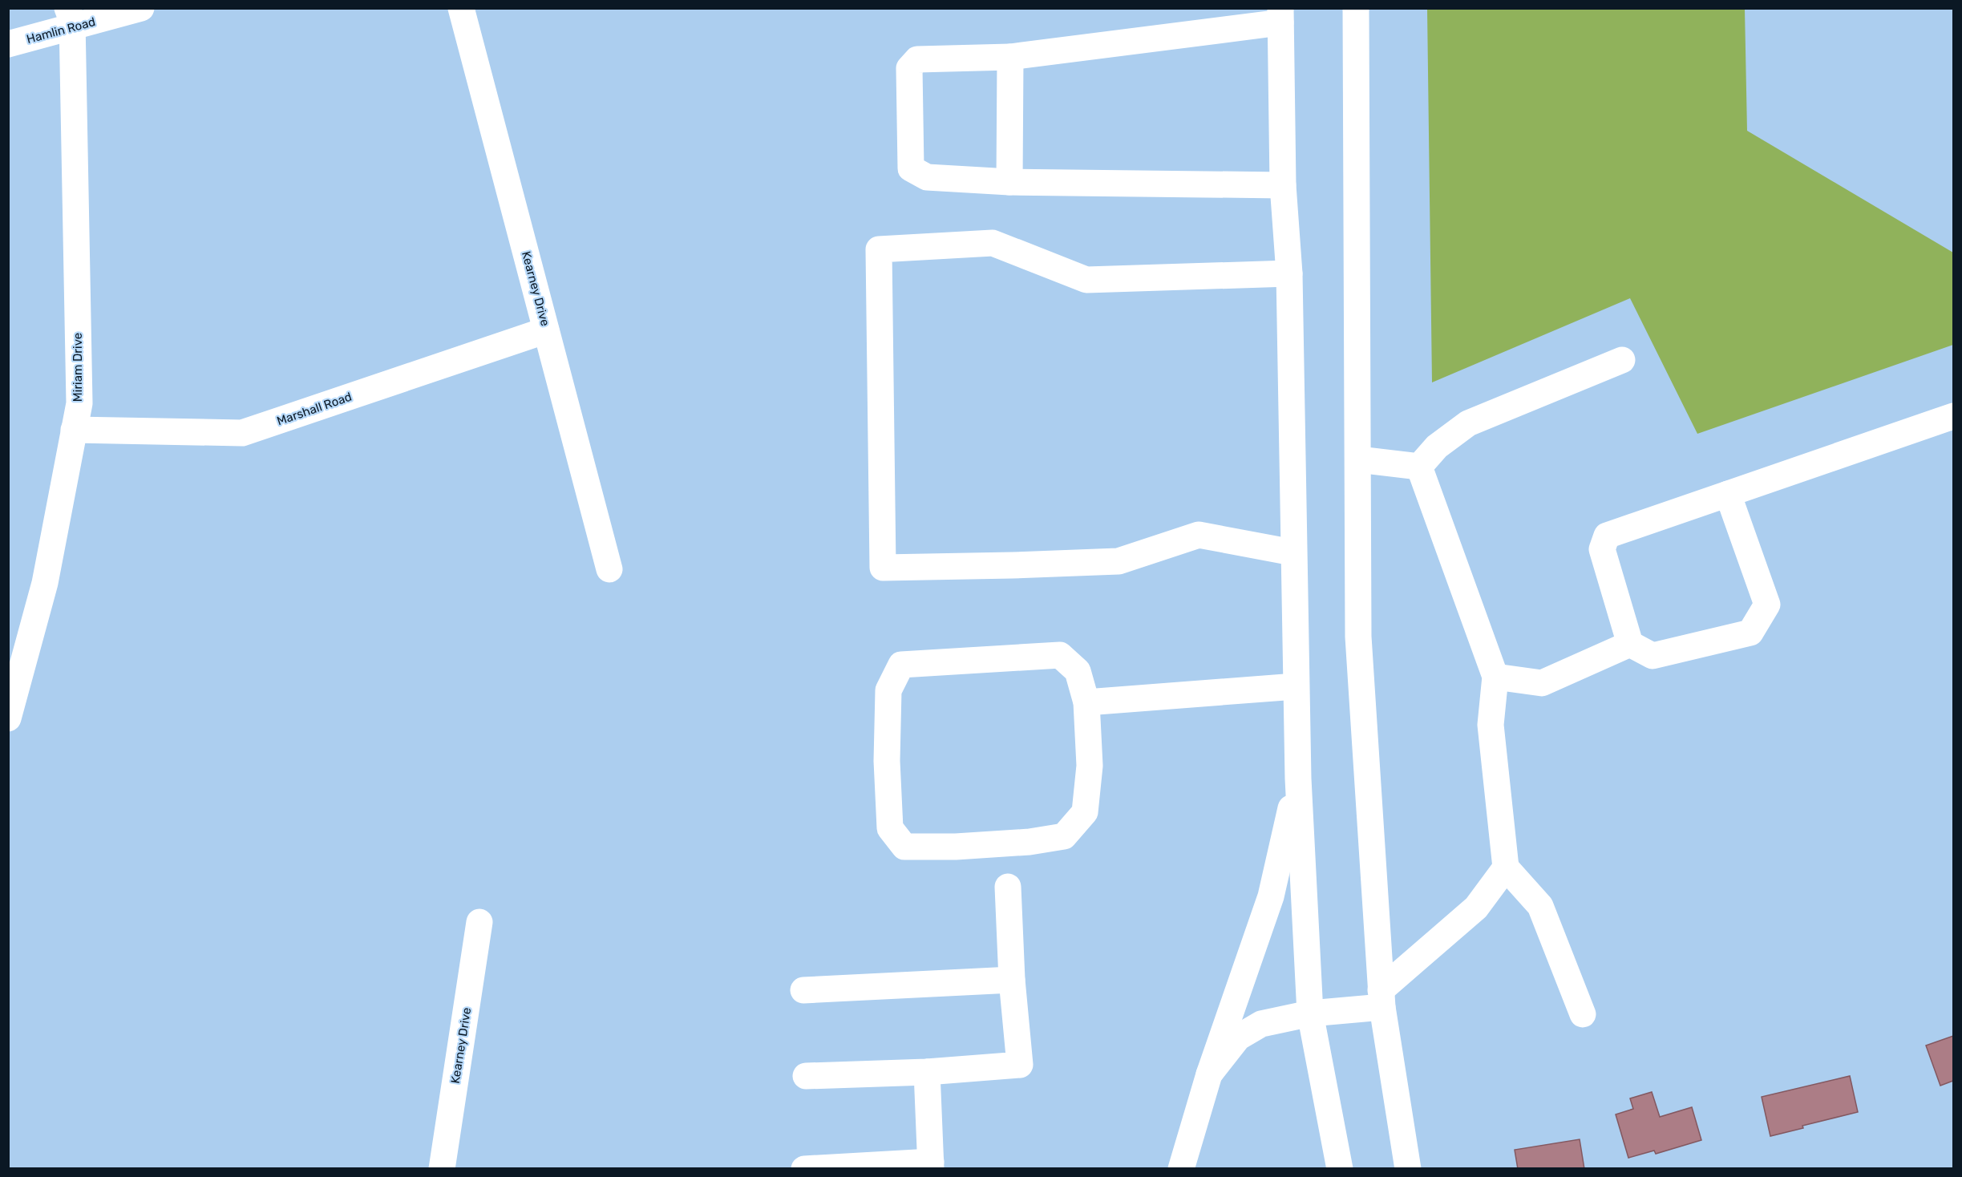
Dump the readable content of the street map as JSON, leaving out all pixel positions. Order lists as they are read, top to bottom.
{
  "streets": {
    "main road": [
      "Hamlin Road",
      "Kearney Drive",
      "Miriam Drive",
      "Marshall Road"
    ]
  },
  "crossings": [
    ["Hamlin Road", "Miriam Drive"],
    ["Kearney Drive", "Marshall Road"],
    ["Miriam Drive", "Marshall Road"]
  ]
}
